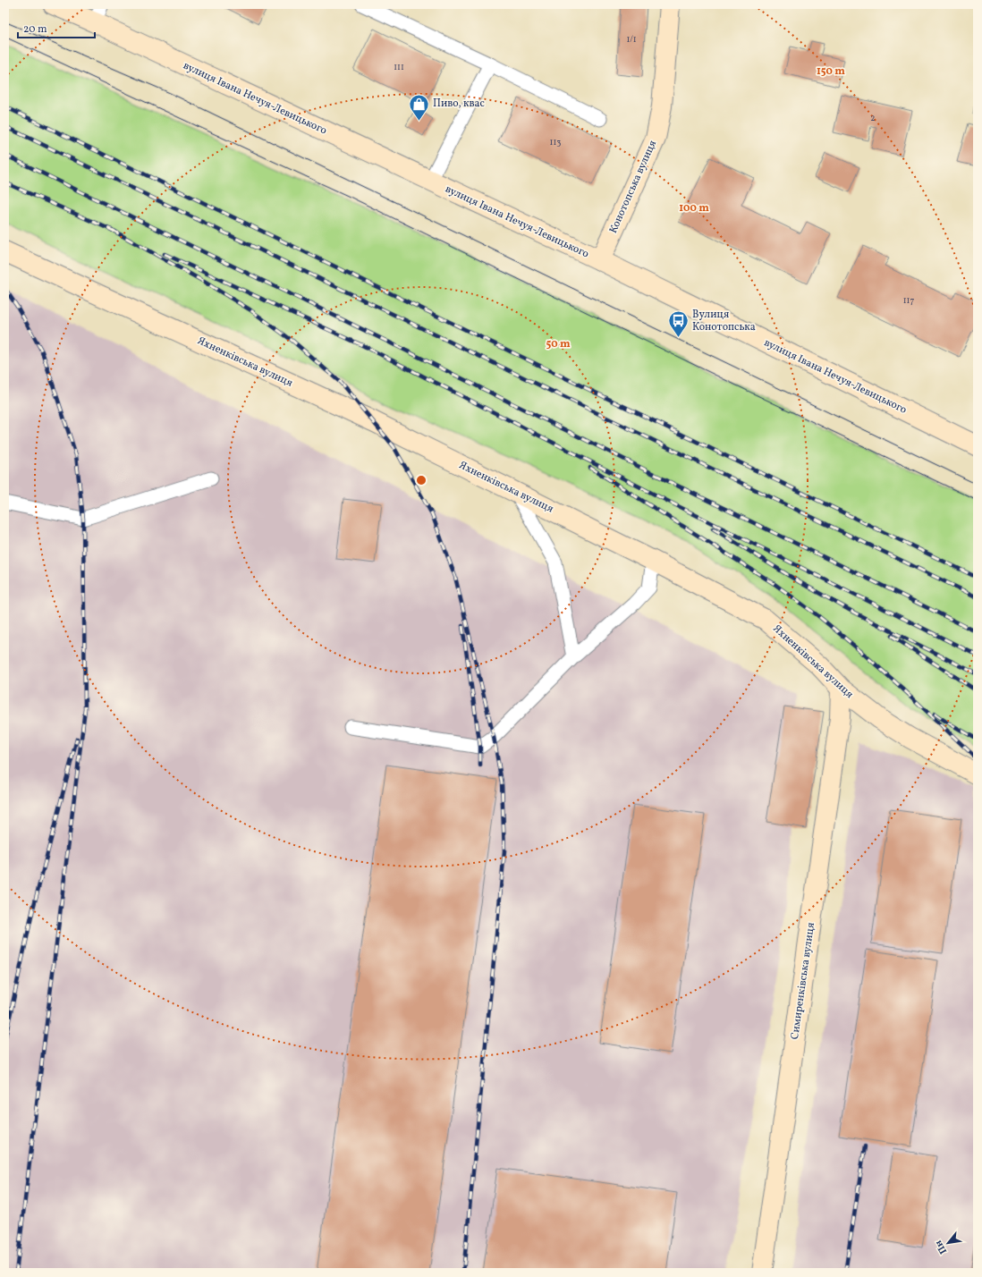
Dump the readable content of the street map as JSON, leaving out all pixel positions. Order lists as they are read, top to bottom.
{
  "streets": {
    "main road": [
      "вулиця Івана Нечуя-Левицького",
      "Конотопська вулиця",
      "Яхненківська вулиця",
      "Симиренківська вулиця"
    ]
  },
  "crossings": [
    ["вулиця Івана Нечуя-Левицького", "Конотопська вулиця"],
    ["Яхненківська вулиця", "Симиренківська вулиця"]
  ],
  "places": {
    "shop": ["Пиво, квас"],
    "bus stop": ["Вулиця Конотопська"]
  },
  "house_numbers": [
    "1/1",
    "111",
    "2",
    "113",
    "117"
  ],
  "scale_bar": "20 m",
  "north": "bottom left",
  "rings": ["150 m", "100 m", "50 m"]
}
